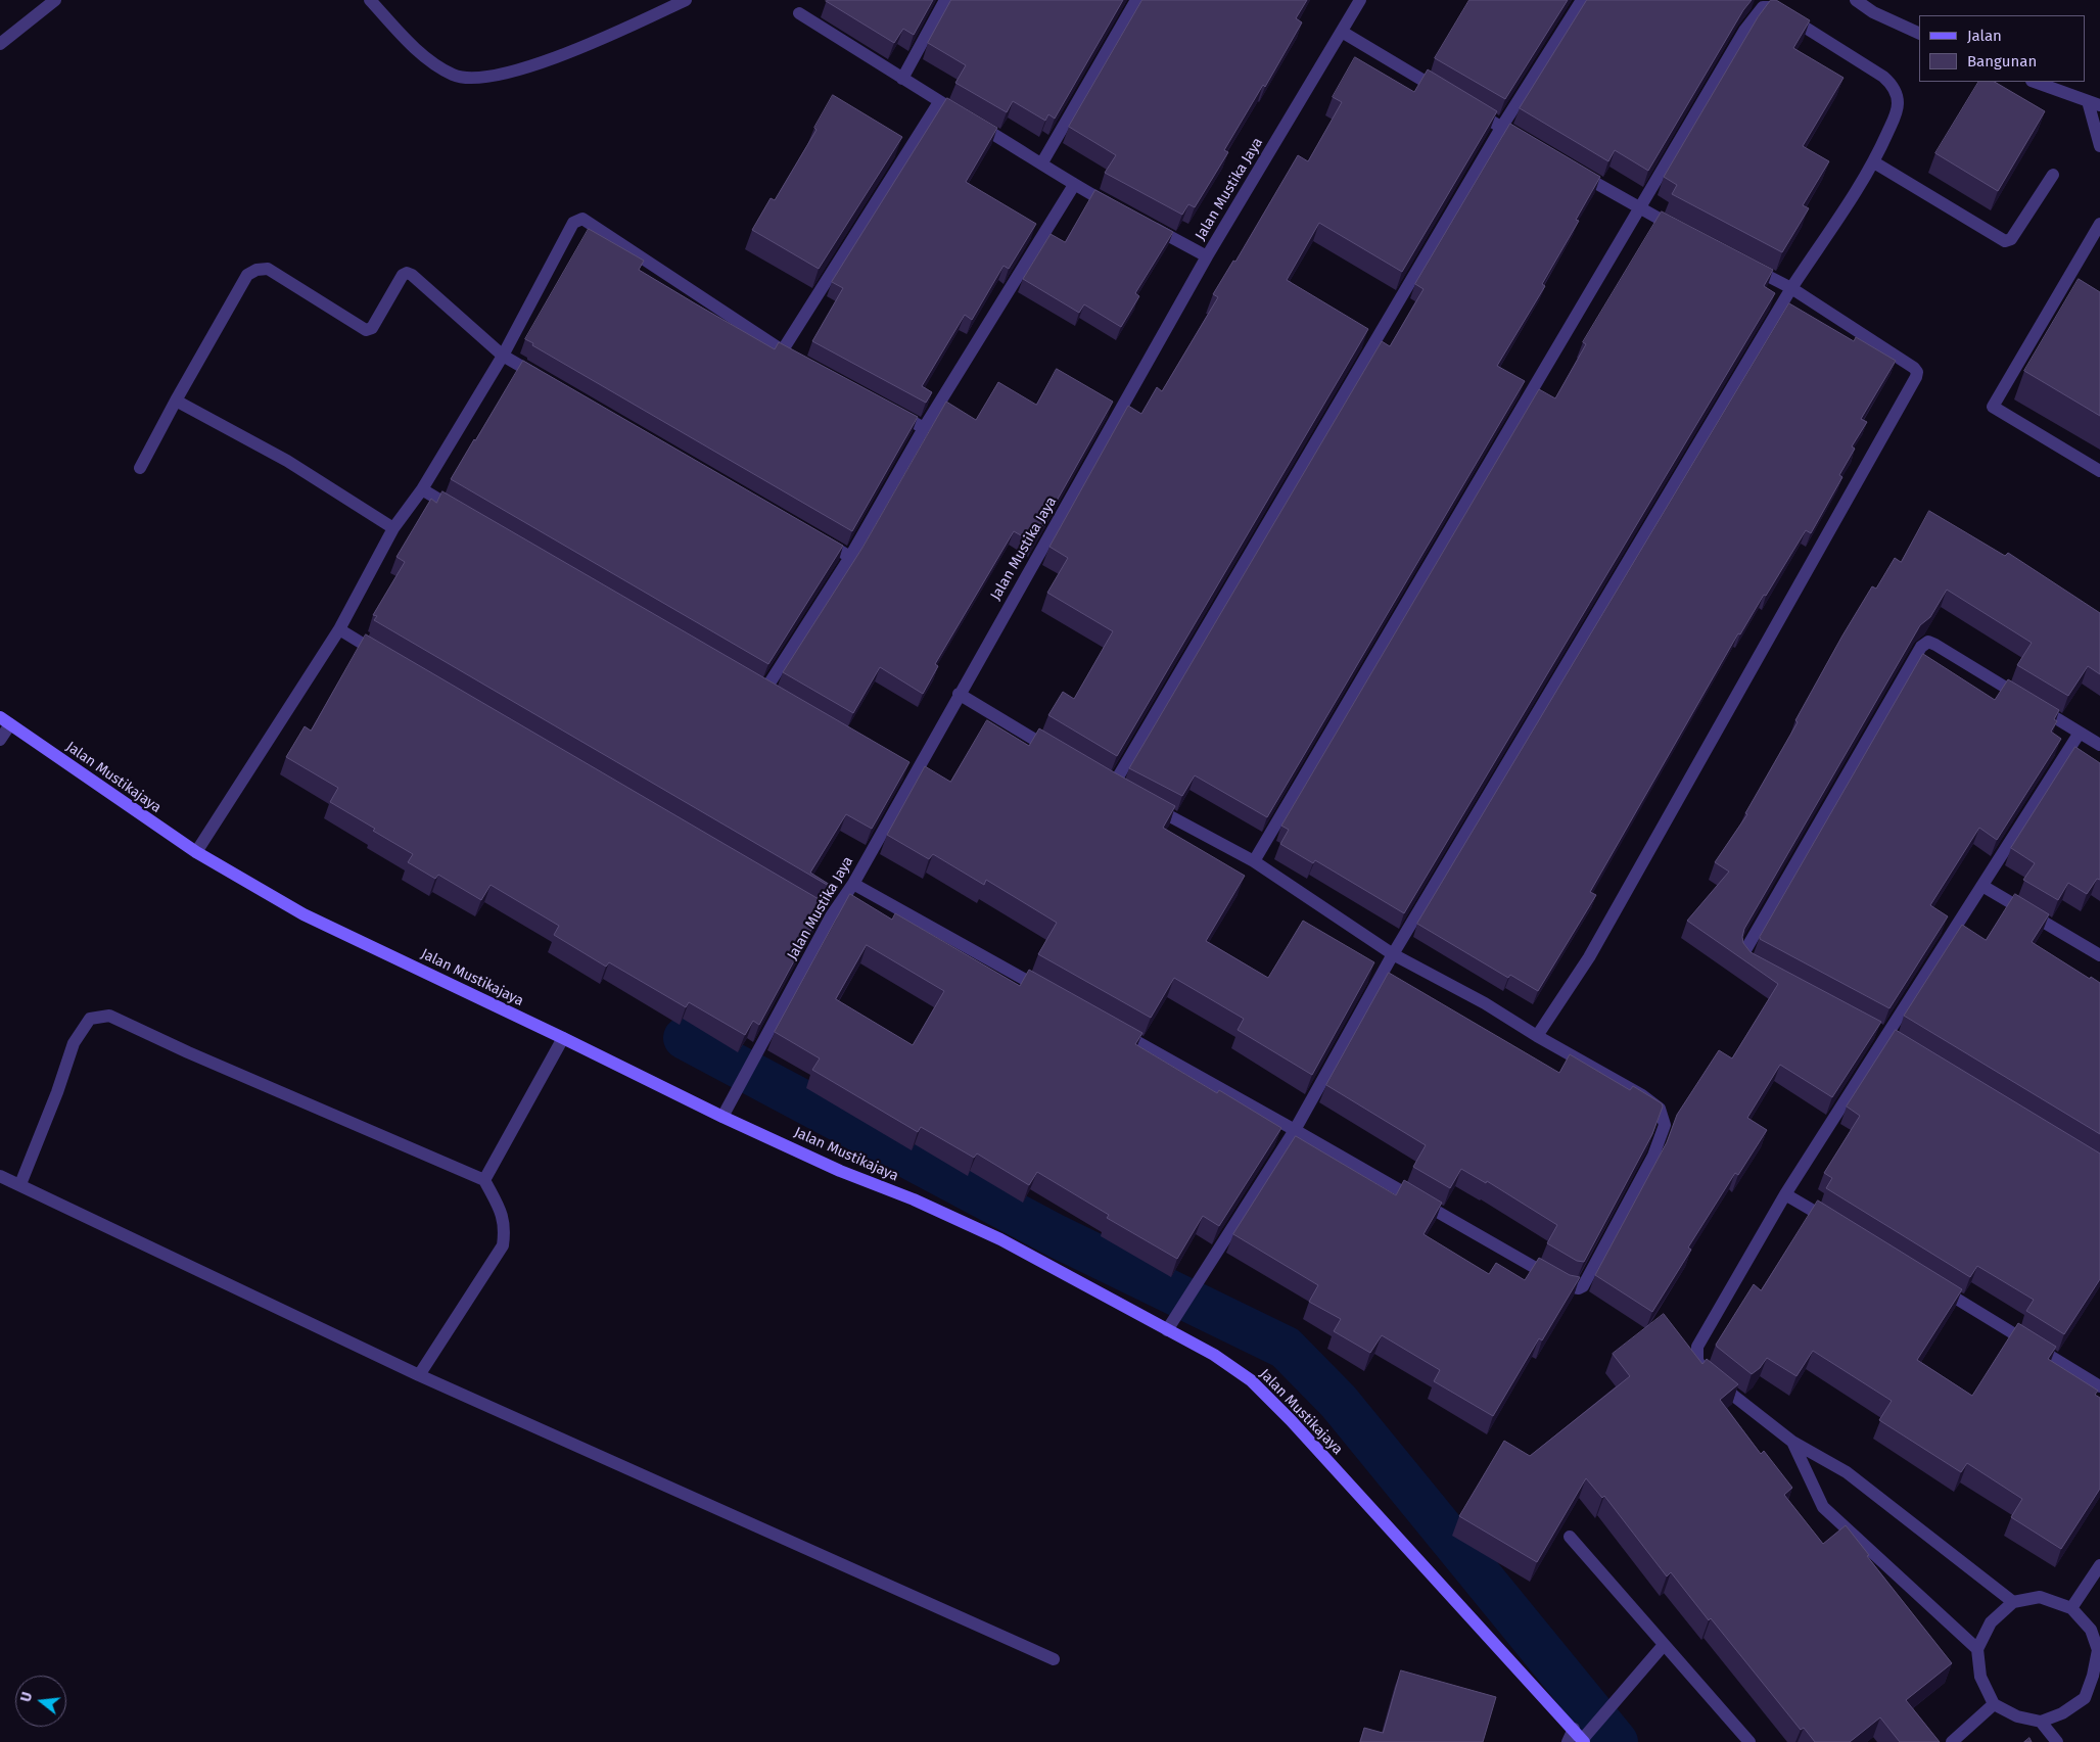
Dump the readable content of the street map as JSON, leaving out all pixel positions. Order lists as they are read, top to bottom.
{
  "streets": {
    "main road": ["Jalan Mustikajaya"],
    "street": ["Jalan Mustika Jaya"]
  },
  "crossings": [
    ["Jalan Mustika Jaya", "Jalan Mustikajaya"]
  ],
  "legend": ["Jalan", "Bangunan"],
  "north": "left"
}
